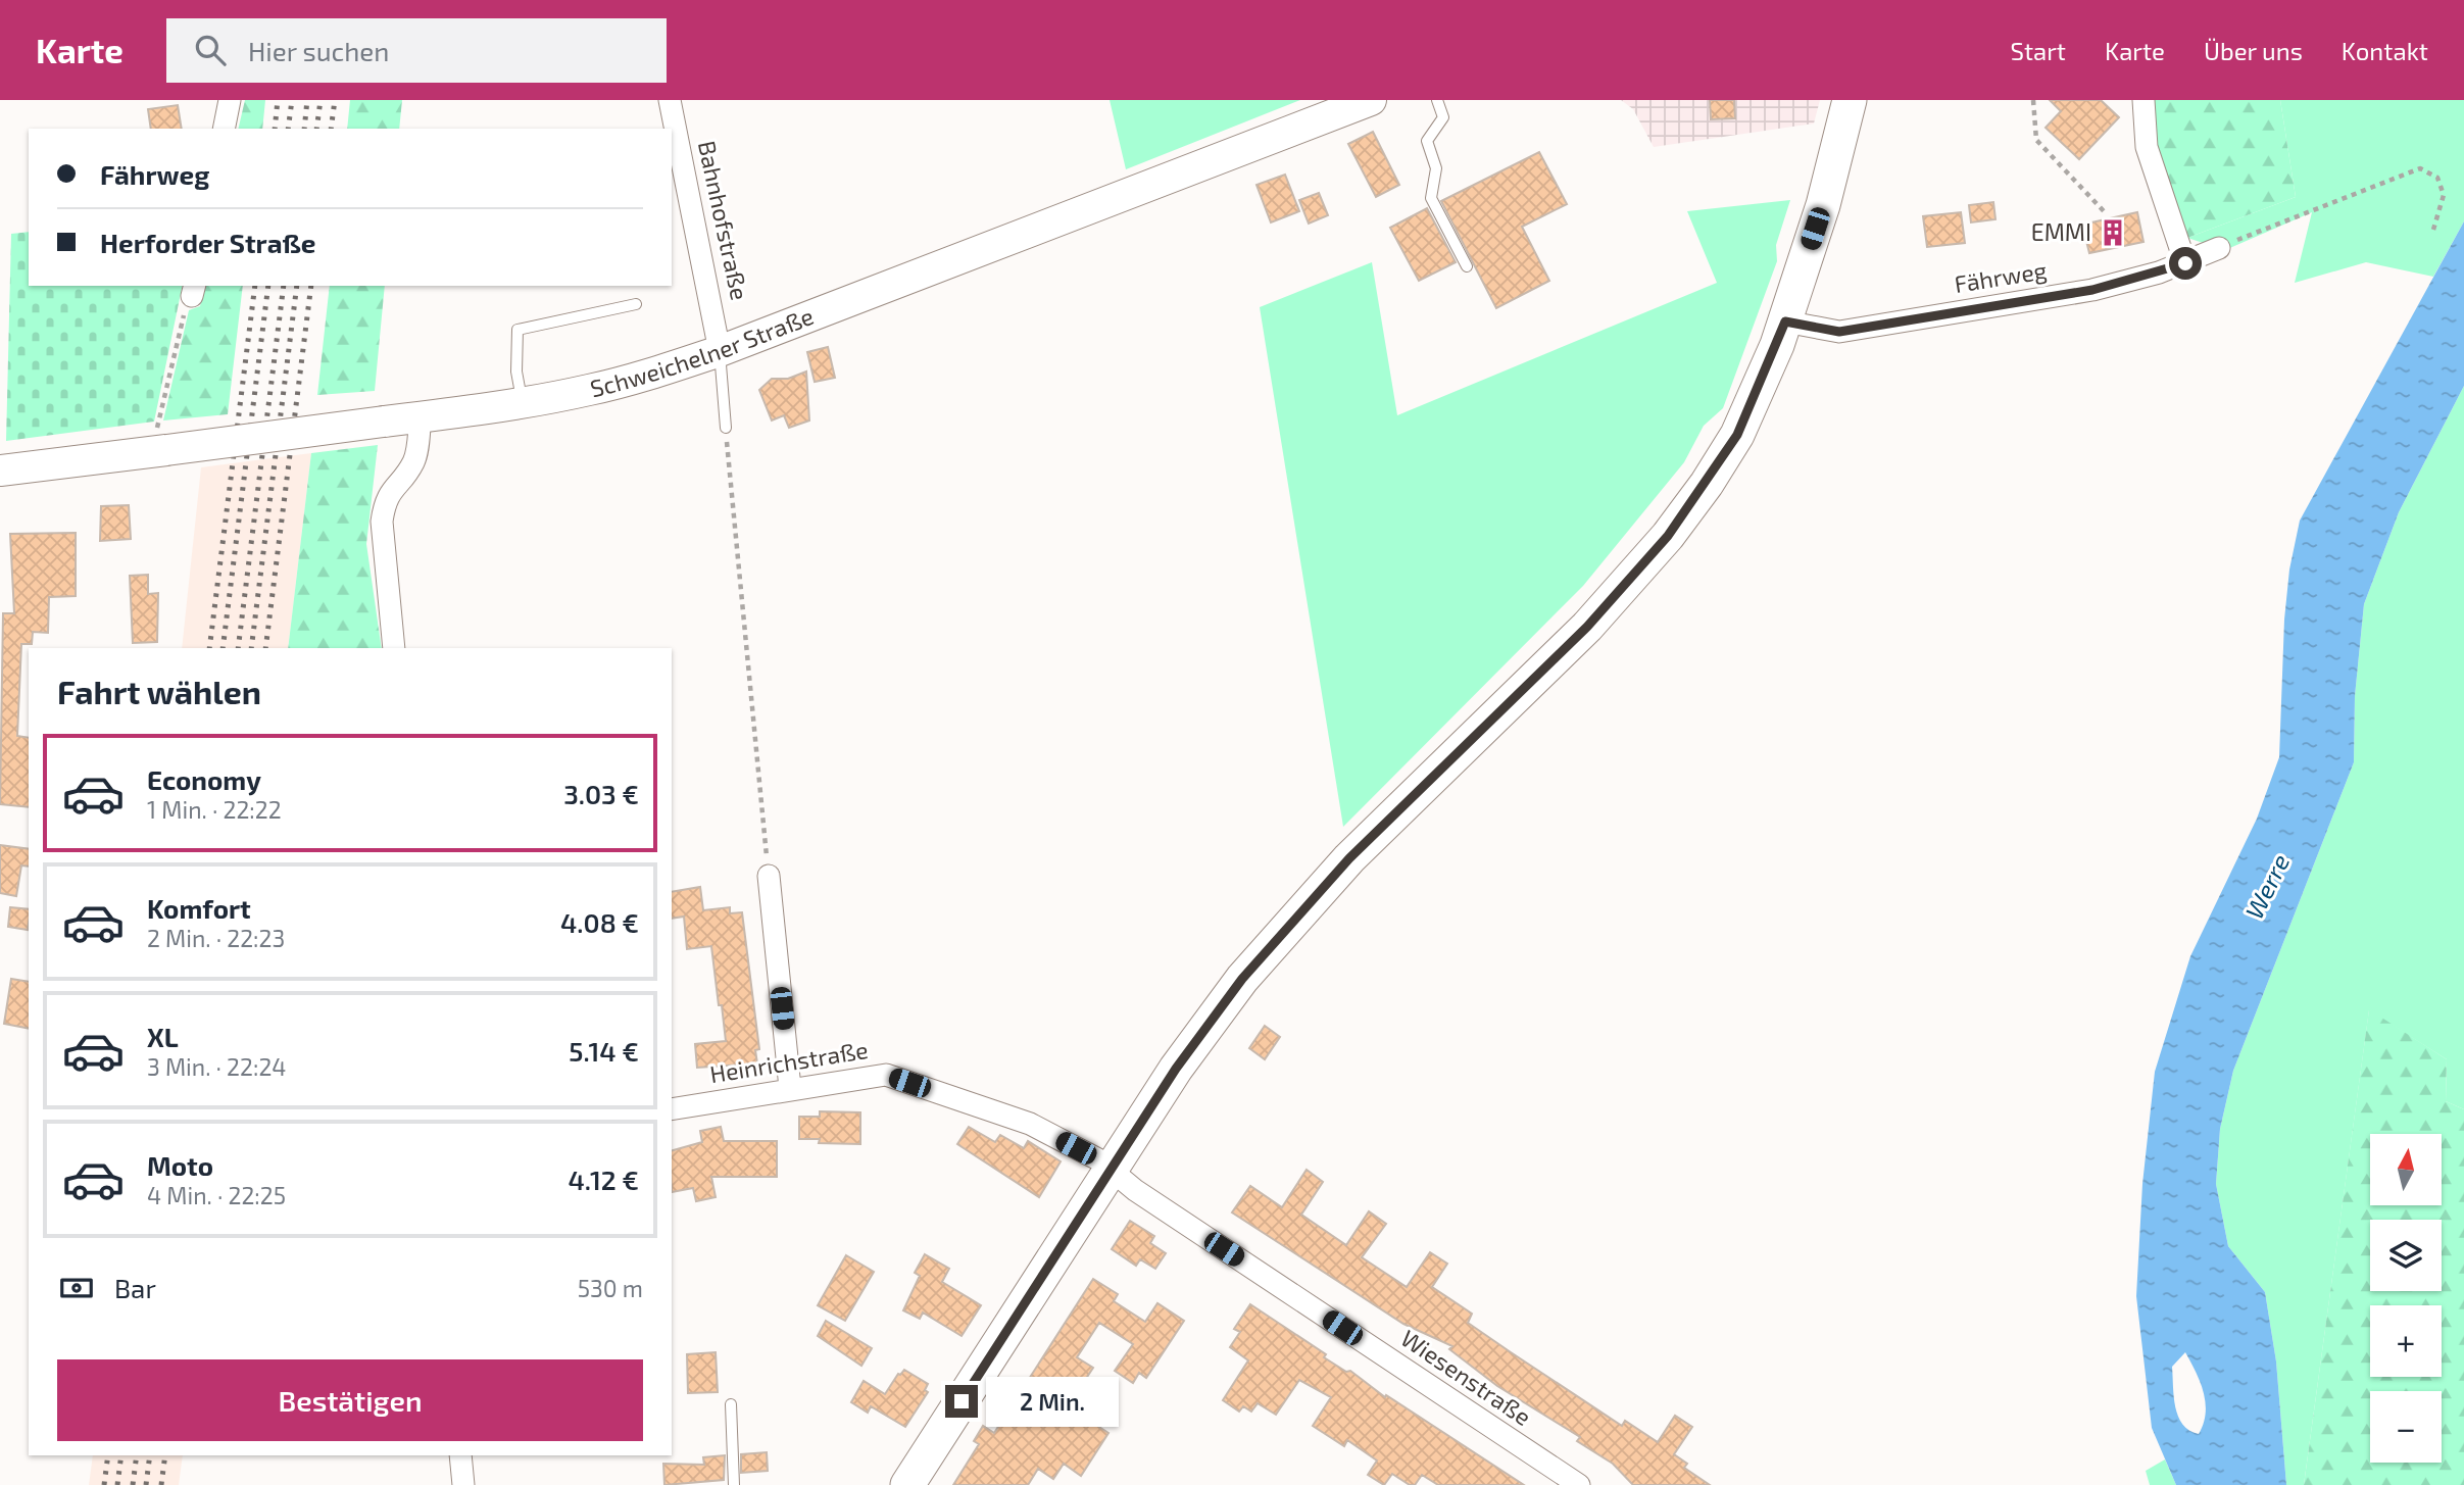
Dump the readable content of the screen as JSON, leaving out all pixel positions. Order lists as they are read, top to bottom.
{
  "streets": {
    "street": [
      "Bahnhofstraße",
      "Fährweg",
      "Schweichelner Straße",
      "Heinrichstraße",
      "Wiesenstraße"
    ]
  },
  "crossings": [
    ["Bahnhofstraße", "Schweichelner Straße"],
    ["Heinrichstraße", "Wiesenstraße"]
  ],
  "water": ["Werre"],
  "places": {
    "building": ["EMMI"]
  },
  "north": "top",
  "page": {
    "header": "Karte",
    "search": "Hier suchen",
    "nav": [
      "Start",
      "Karte",
      "Über uns",
      "Kontakt"
    ],
    "banner": ["Fährweg", "Herforder Straße"],
    "heading": "Fahrt wählen",
    "list": [
      {
        "name": "Economy",
        "note": "1 Min. · 22:22",
        "value": "3.03 €"
      },
      {
        "name": "Komfort",
        "note": "2 Min. · 22:23",
        "value": "4.08 €"
      },
      {
        "name": "XL",
        "note": "3 Min. · 22:24",
        "value": "5.14 €"
      },
      {
        "name": "Moto",
        "note": "4 Min. · 22:25",
        "value": "4.12 €"
      }
    ],
    "map_buttons": ["+", "−"],
    "pay": ["Bar", "530 m"],
    "buttons": "Bestätigen",
    "bubble": "2 Min."
  }
}
